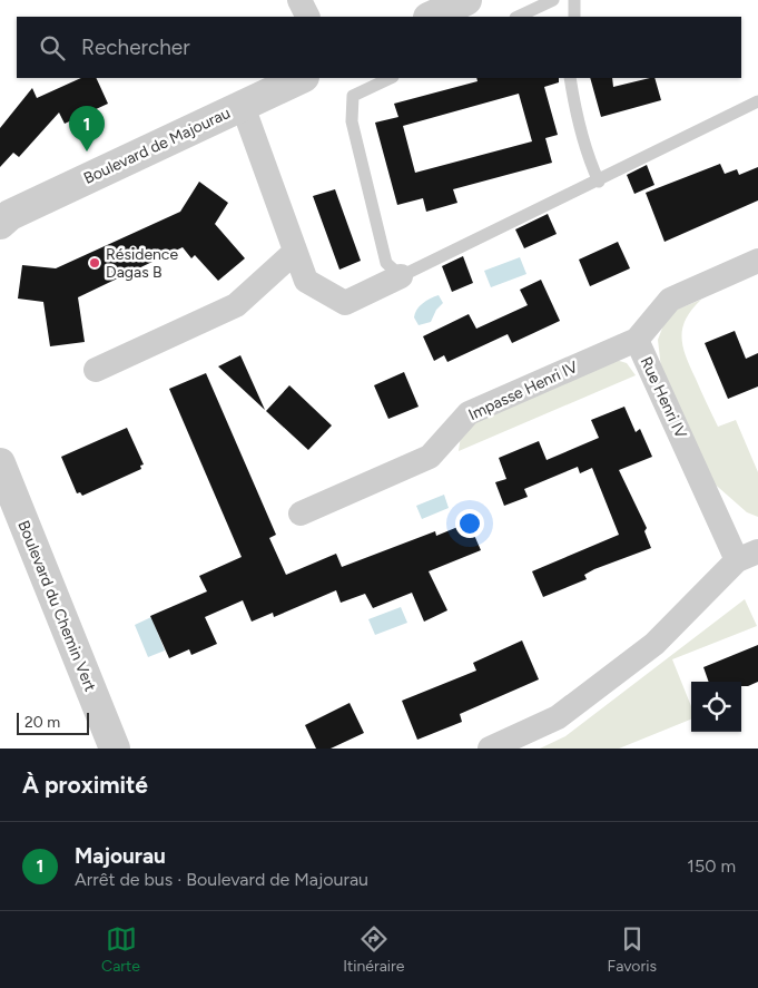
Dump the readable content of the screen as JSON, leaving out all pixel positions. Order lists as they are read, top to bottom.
{
  "streets": {
    "street": [
      "Boulevard de Majourau",
      "Impasse Henri IV",
      "Rue Henri IV",
      "Boulevard du Chemin Vert"
    ]
  },
  "crossings": [
    ["Impasse Henri IV", "Rue Henri IV"]
  ],
  "places": ["Résidence Dagas B"],
  "scale_bar": "20 m",
  "page": {
    "search": "Rechercher",
    "pins": "1",
    "scale": "20 m",
    "heading": "À proximité",
    "list": [
      {
        "mark": "1",
        "name": "Majourau",
        "note": "Arrêt de bus · Boulevard de Majourau",
        "value": "150 m"
      }
    ],
    "nav": ["Carte", "Itinéraire", "Favoris"]
  }
}
